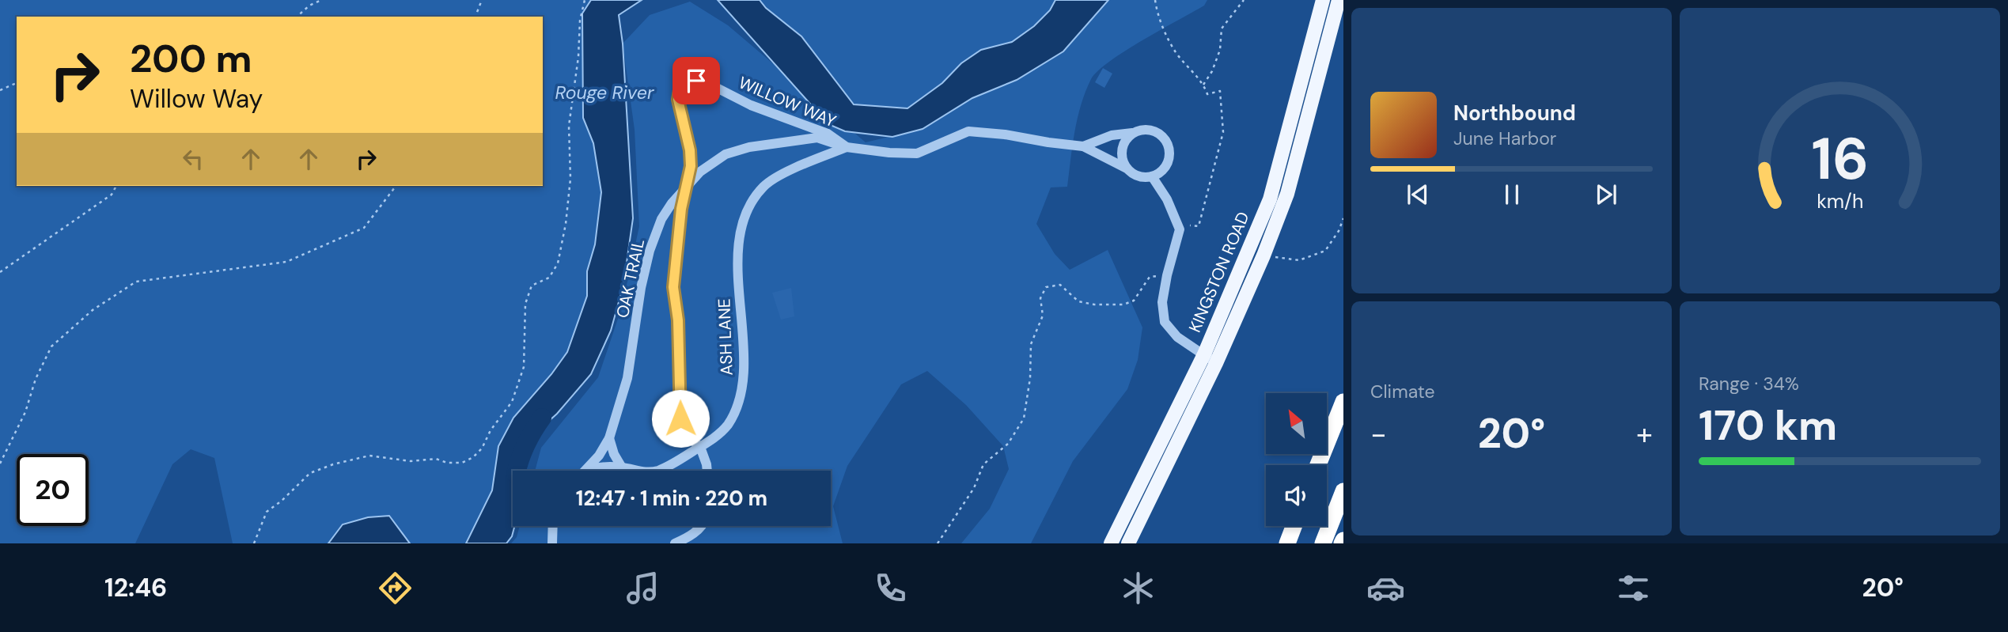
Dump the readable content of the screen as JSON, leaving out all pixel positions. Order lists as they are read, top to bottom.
{
  "streets": {
    "main road": ["KINGSTON ROAD"],
    "lane": ["WILLOW WAY", "OAK TRAIL", "ASH LANE"]
  },
  "crossings": [
    ["WILLOW WAY", "OAK TRAIL"],
    ["WILLOW WAY", "ASH LANE"],
    ["OAK TRAIL", "ASH LANE"]
  ],
  "water": ["Rouge River"],
  "north": "top left",
  "page": {
    "turn": ["200 m", "Willow Way"],
    "song": ["Northbound", "June Harbor"],
    "tile": [
      "Climate",
      ["Range · 34%", "170 km"]
    ],
    "heat": ["−", "20°", "+"],
    "limit": "20",
    "trip": "12:47 · 1 min · 220 m",
    "tabs": ["12:46", "20°"],
    "gauge": ["16", "km/h"]
  }
}
